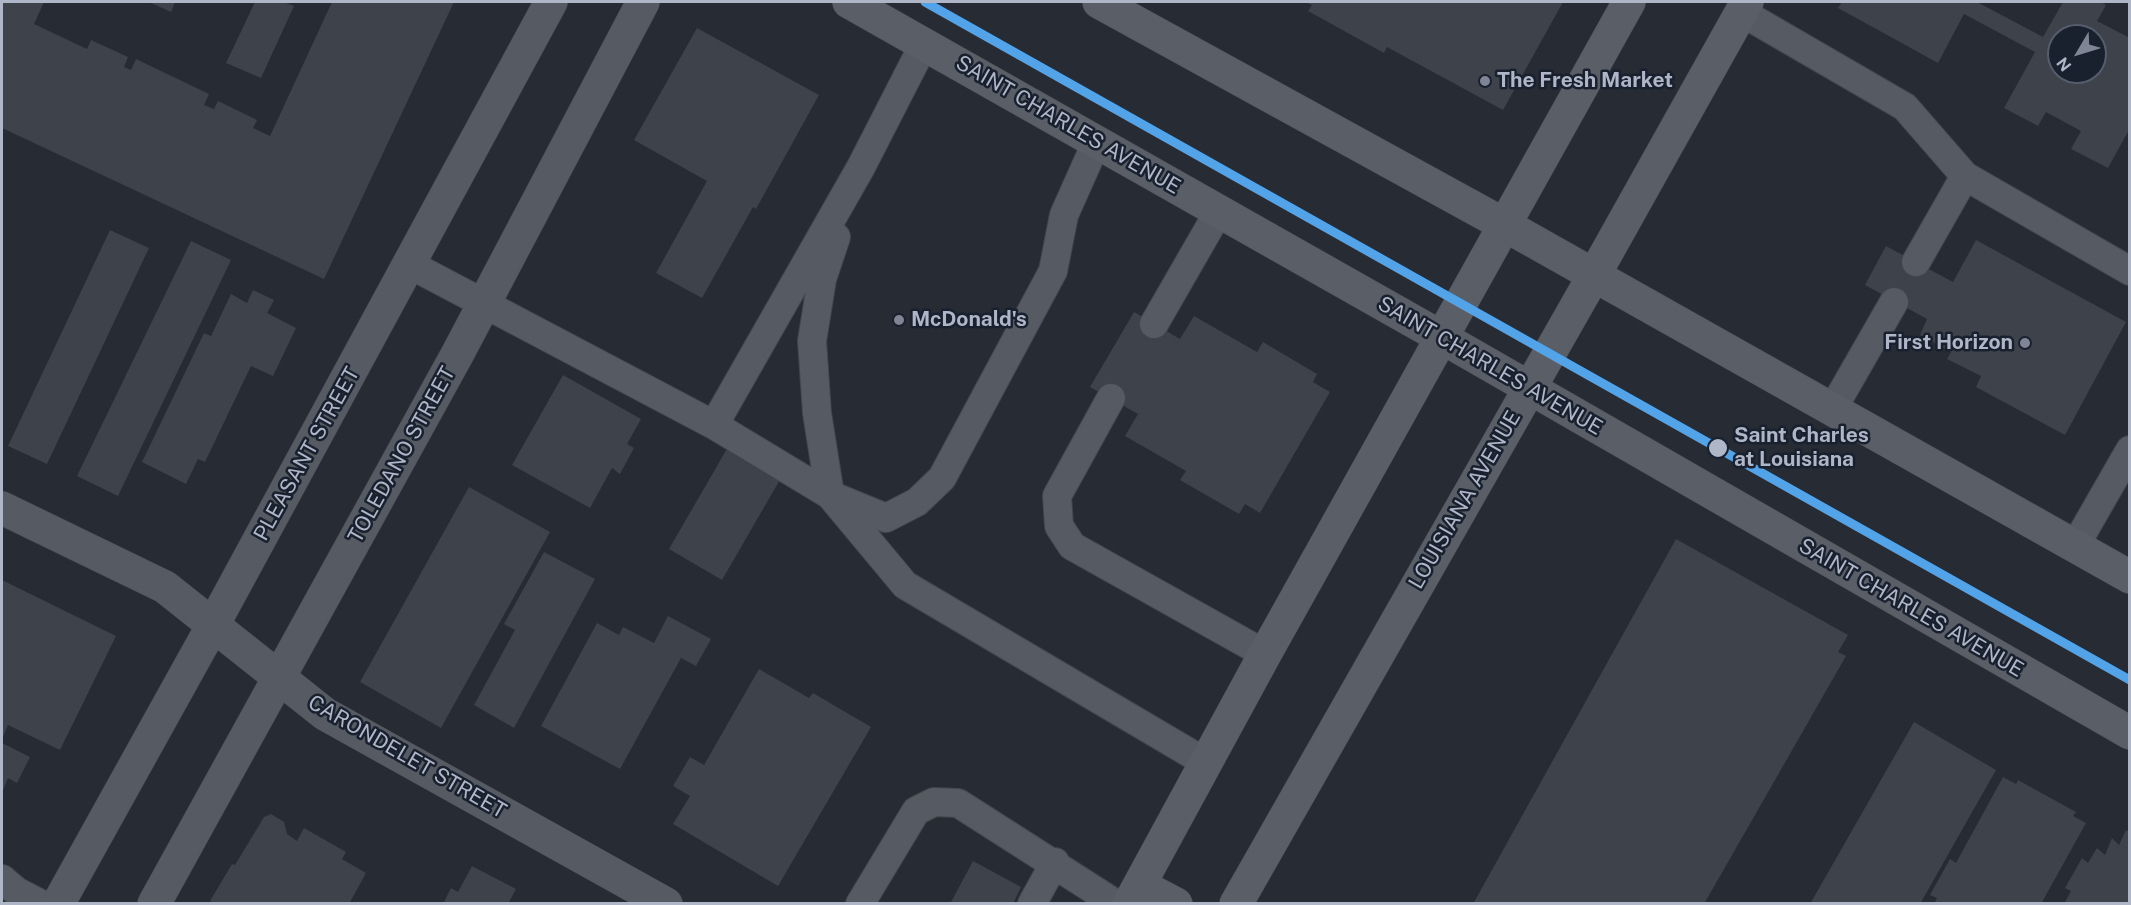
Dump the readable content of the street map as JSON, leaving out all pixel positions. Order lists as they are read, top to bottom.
{
  "streets": {
    "main road": ["SAINT CHARLES AVENUE", "LOUISIANA AVENUE"],
    "street": ["PLEASANT STREET", "TOLEDANO STREET", "CARONDELET STREET"]
  },
  "crossings": [
    ["SAINT CHARLES AVENUE", "LOUISIANA AVENUE"],
    ["PLEASANT STREET", "CARONDELET STREET"],
    ["TOLEDANO STREET", "CARONDELET STREET"]
  ],
  "places": [
    "The Fresh Market",
    "McDonald's",
    "First Horizon",
    "Saint Charles at Louisiana"
  ],
  "north": "bottom left"
}
